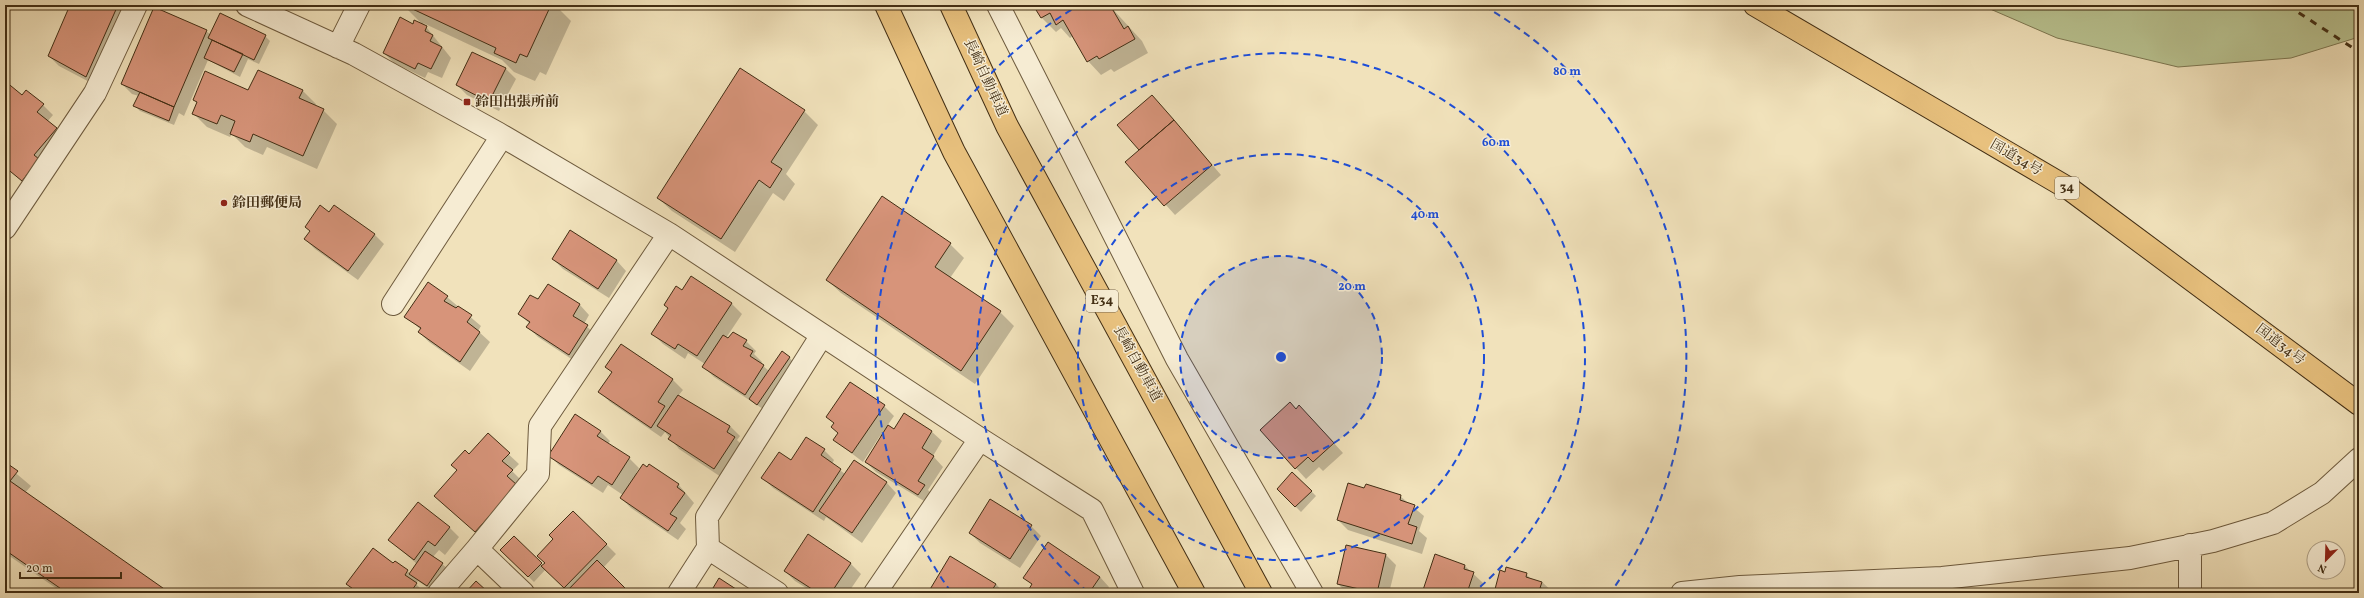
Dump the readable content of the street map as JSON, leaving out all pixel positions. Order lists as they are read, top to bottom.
{
  "streets": {
    "highway": [
      "長崎自動車道",
      "国道34号",
      "34",
      "E34"
    ]
  },
  "places": {
    "transit": ["鈴田出張所前"],
    "other": ["鈴田郵便局"]
  },
  "scale_bar": "20 m",
  "north": "bottom left",
  "rings": [
    "80 m",
    "60 m",
    "40 m",
    "20 m"
  ]
}
